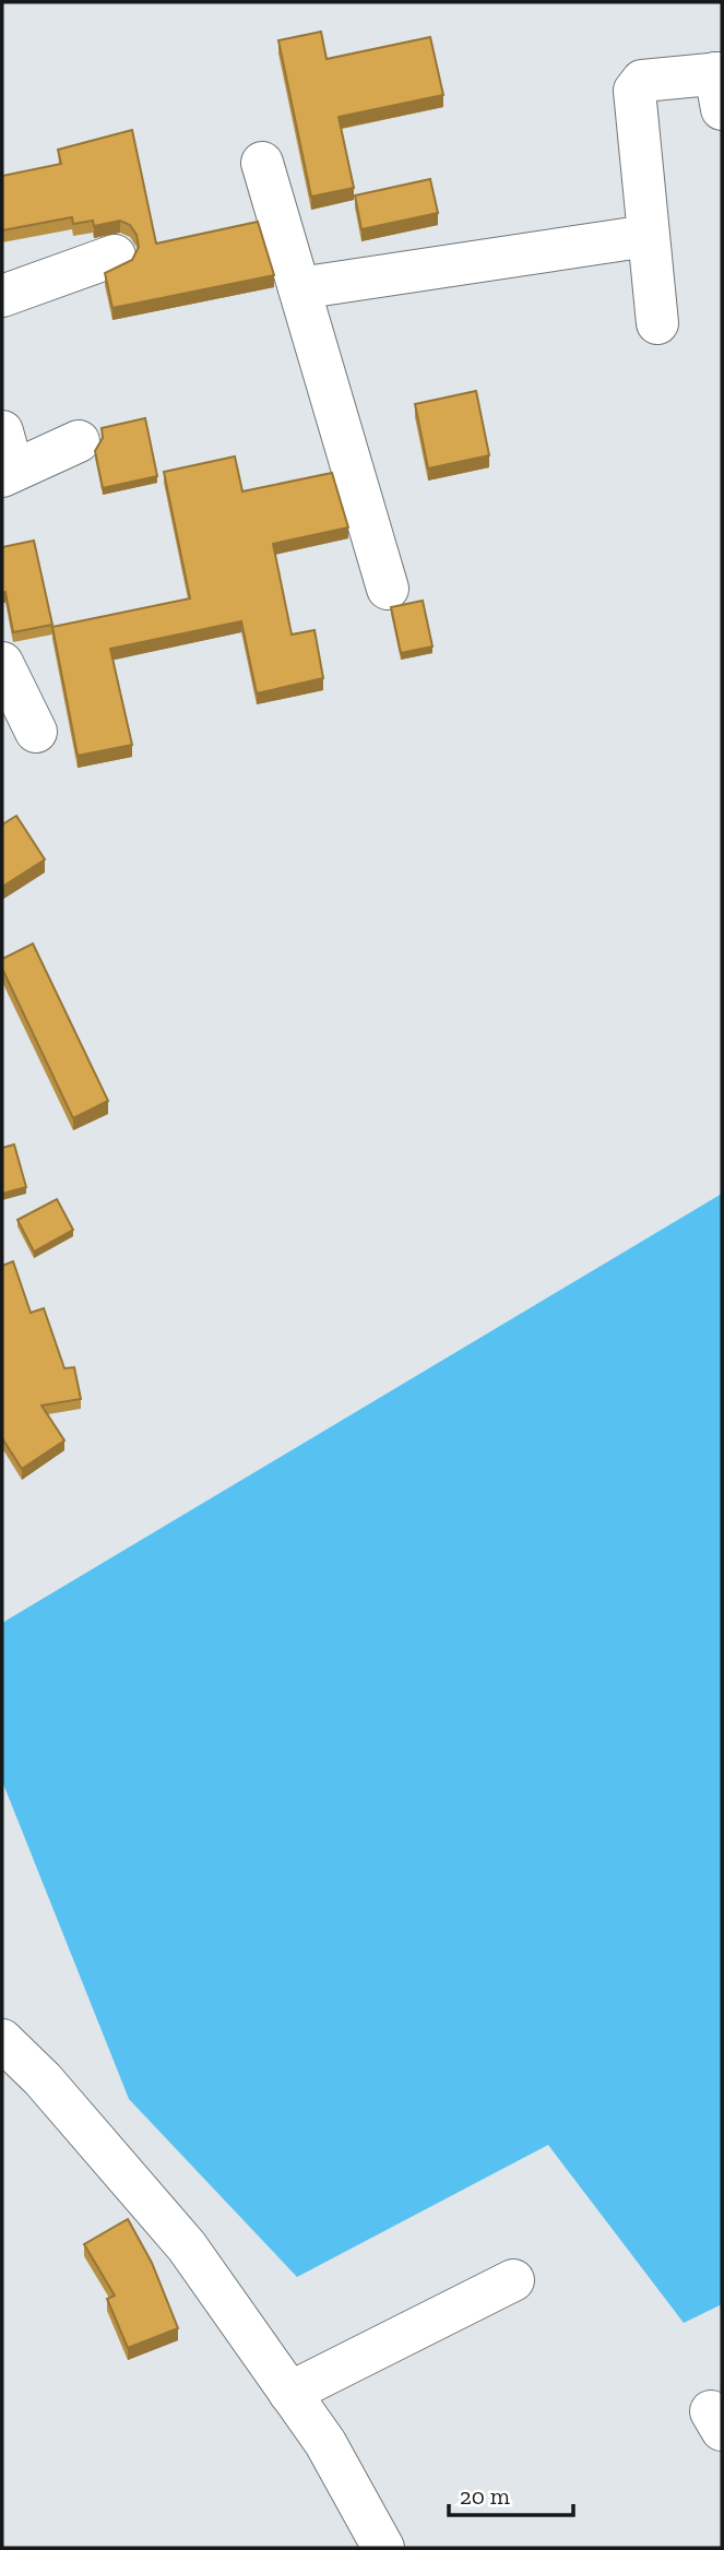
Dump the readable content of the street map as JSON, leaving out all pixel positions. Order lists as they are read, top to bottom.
{
  "scale_bar": "20 m"
}
